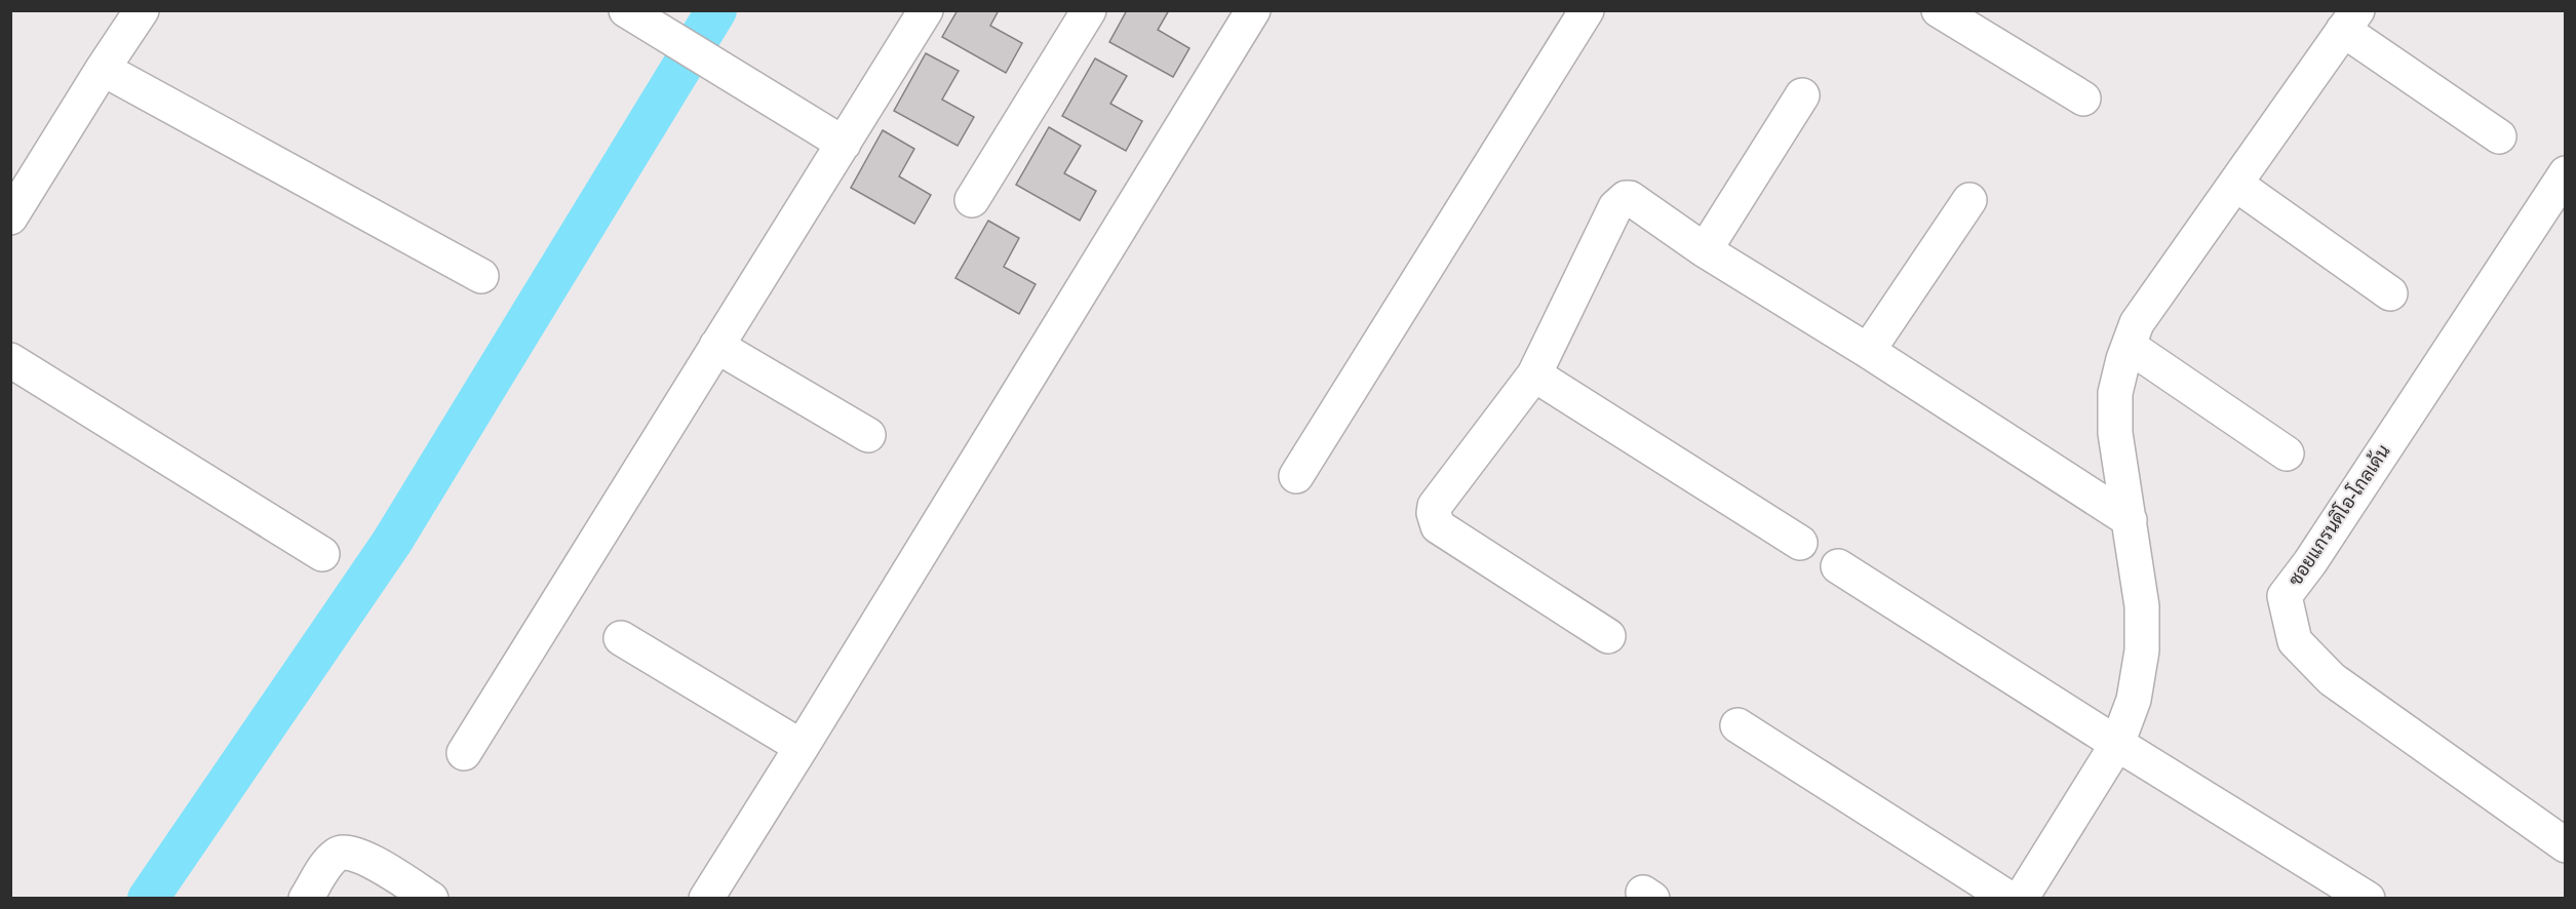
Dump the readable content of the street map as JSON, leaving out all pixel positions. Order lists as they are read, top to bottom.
{
  "streets": {
    "street": ["ซอยแกรนดิโอ-โกลเด้น"]
  }
}
